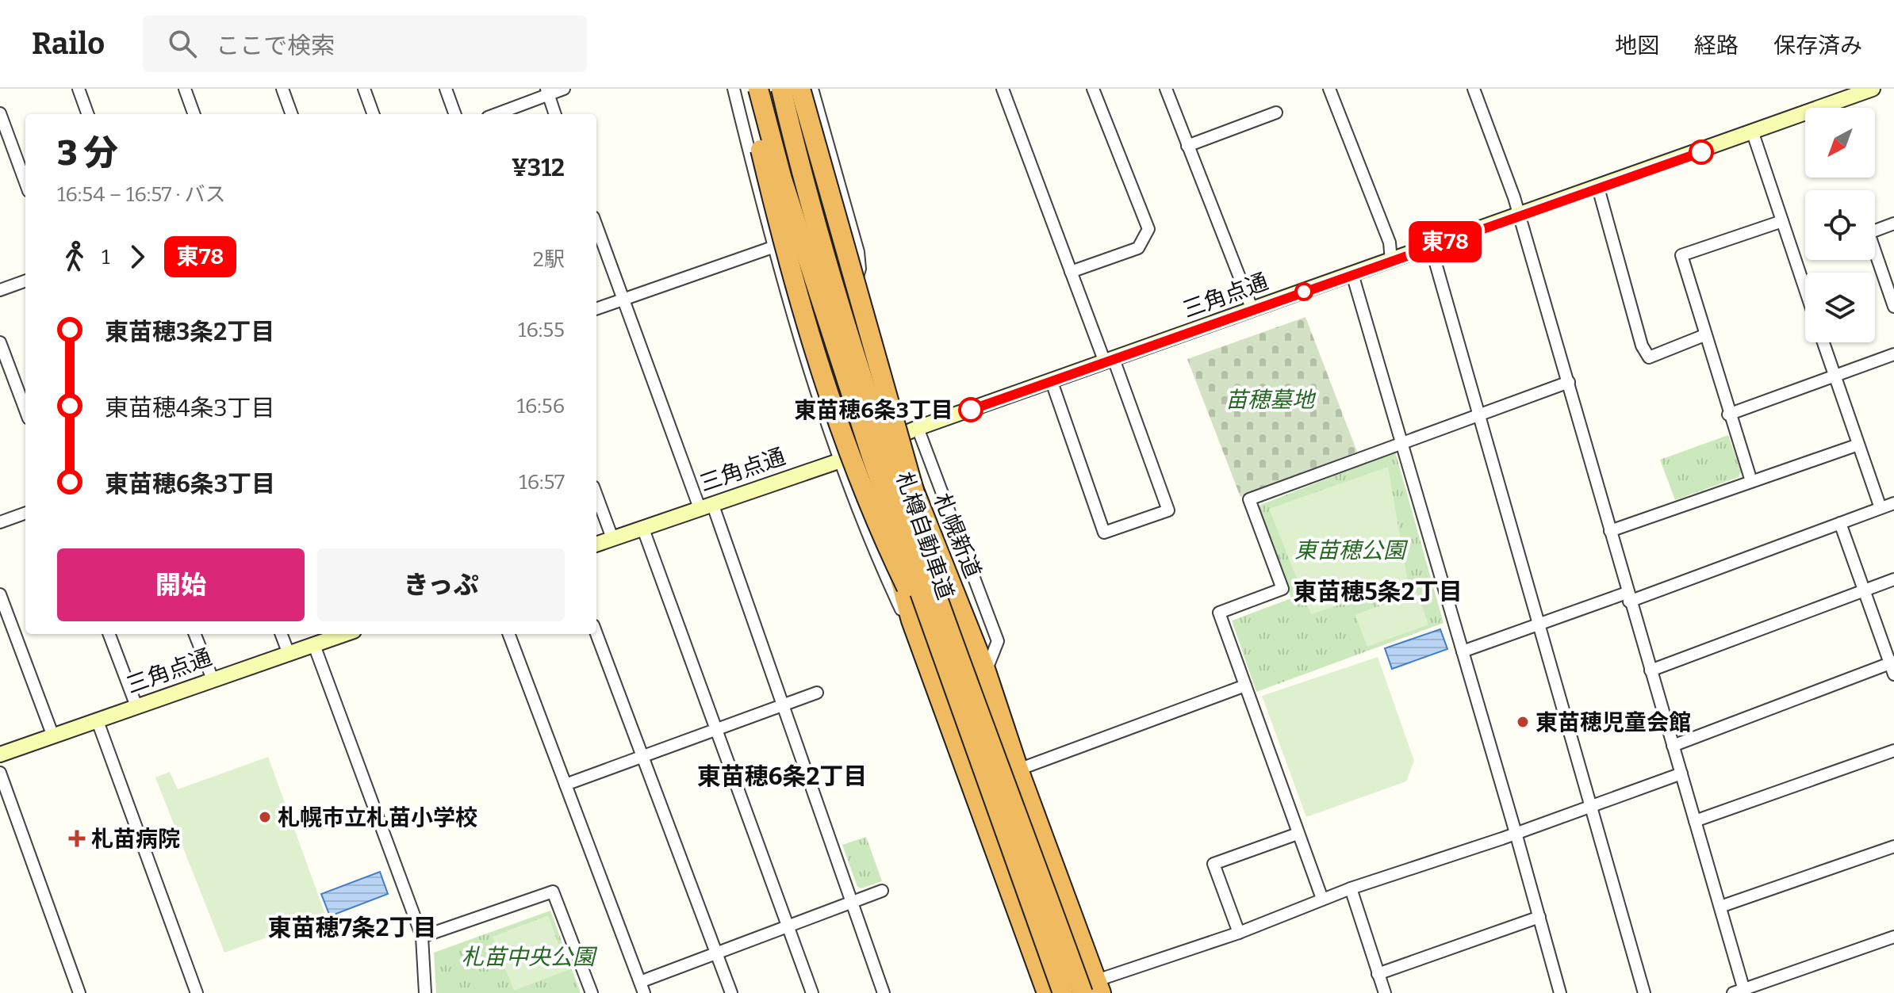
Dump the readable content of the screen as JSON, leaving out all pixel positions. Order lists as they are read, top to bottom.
{
  "streets": {
    "highway": ["札樽自動車道", "札幌新道"],
    "street": ["三角点通"]
  },
  "crossings": [
    ["三角点通", "札幌新道"],
    ["札樽自動車道", "札幌新道"]
  ],
  "districts": ["東苗穂5条2丁目", "東苗穂6条2丁目", "東苗穂7条2丁目"],
  "parks": ["苗穂墓地", "東苗穂公園", "札苗中央公園"],
  "places": {
    "other": ["東苗穂6条3丁目", "東苗穂児童会館", "札幌市立札苗小学校"],
    "health": ["札苗病院"]
  },
  "lines": ["bus line 東78"],
  "north": "bottom left",
  "page": {
    "header": "Railo",
    "search": "ここで検索",
    "nav": ["地図", "経路", "保存済み"],
    "on_map": "東78",
    "heading": ["3 分", "16:54 – 16:57 · バス", "¥312"],
    "legs": ["1", "東78", "2駅"],
    "list": [
      {
        "name": "東苗穂3条2丁目",
        "value": "16:55"
      },
      {
        "name": "東苗穂4条3丁目",
        "value": "16:56"
      },
      {
        "name": "東苗穂6条3丁目",
        "value": "16:57"
      }
    ],
    "buttons": ["開始", "きっぷ"]
  }
}
